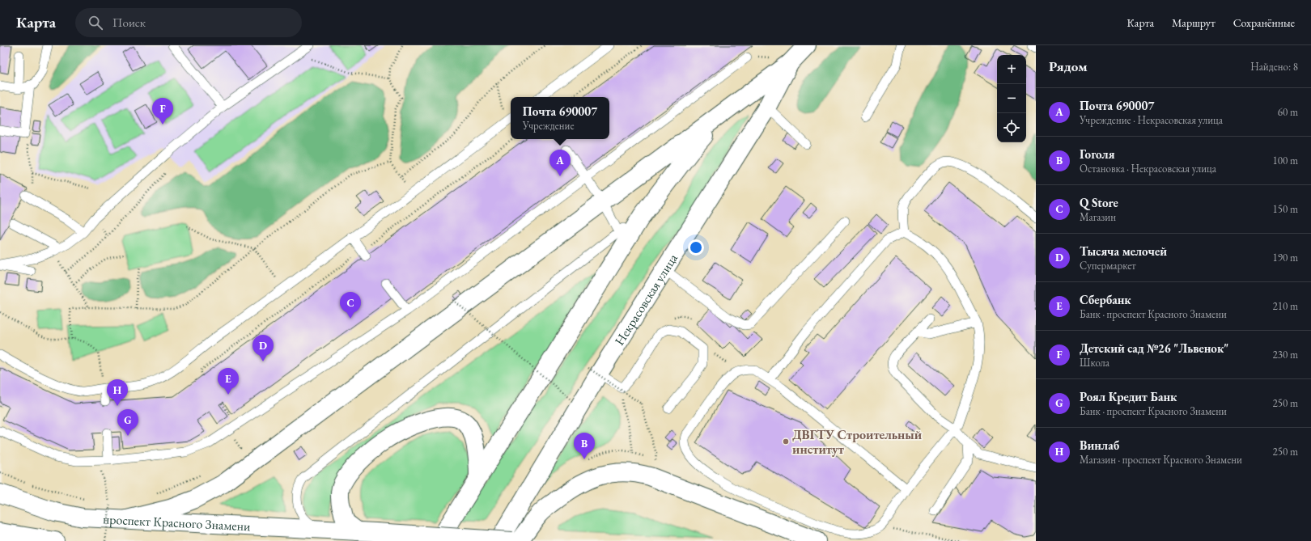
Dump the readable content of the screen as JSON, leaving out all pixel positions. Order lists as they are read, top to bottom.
{
  "streets": {
    "main road": ["Некрасовская улица", "проспект Красного Знамени"]
  },
  "places": ["ДВГТУ Строительный институт"],
  "page": {
    "header": "Карта",
    "search": "Поиск",
    "nav": ["Карта", "Маршрут", "Сохранённые"],
    "heading": ["Рядом", "Найдено: 8"],
    "map_buttons": ["+", "−"],
    "list": [
      {
        "mark": "A",
        "name": "Почта 690007",
        "note": "Учреждение · Некрасовская улица",
        "value": "60 m"
      },
      {
        "mark": "B",
        "name": "Гоголя",
        "note": "Остановка · Некрасовская улица",
        "value": "100 m"
      },
      {
        "mark": "C",
        "name": "Q Store",
        "note": "Магазин",
        "value": "150 m"
      },
      {
        "mark": "D",
        "name": "Тысяча мелочей",
        "note": "Супермаркет",
        "value": "190 m"
      },
      {
        "mark": "E",
        "name": "Сбербанк",
        "note": "Банк · проспект Красного Знамени",
        "value": "210 m"
      },
      {
        "mark": "F",
        "name": "Детский сад №26 \"Львенок\"",
        "note": "Школа",
        "value": "230 m"
      },
      {
        "mark": "G",
        "name": "Роял Кредит Банк",
        "note": "Банк · проспект Красного Знамени",
        "value": "250 m"
      },
      {
        "mark": "H",
        "name": "Винлаб",
        "note": "Магазин · проспект Красного Знамени",
        "value": "250 m"
      }
    ],
    "popup": ["Почта 690007", "Учреждение"],
    "pins": [
      "F",
      "A",
      "C",
      "D",
      "E",
      "H",
      "G",
      "B"
    ]
  }
}
